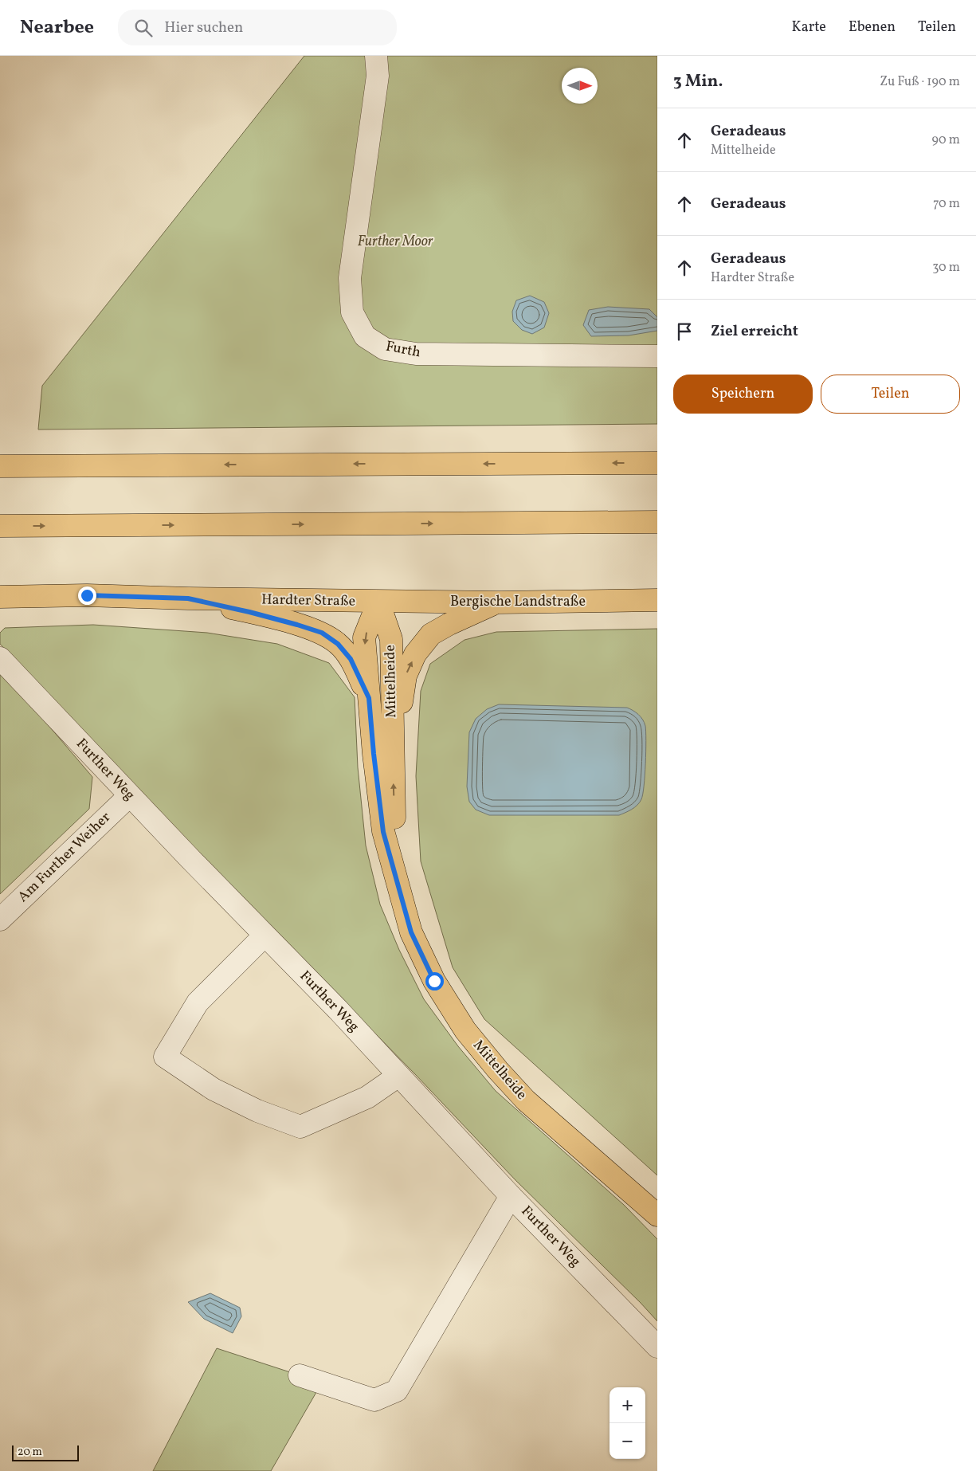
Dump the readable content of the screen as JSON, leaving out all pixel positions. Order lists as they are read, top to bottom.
{
  "streets": {
    "main road": ["Hardter Straße", "Bergische Landstraße", "Mittelheide"],
    "street": ["Furth", "Further Weg", "Am Further Weiher"]
  },
  "crossings": [
    ["Hardter Straße", "Bergische Landstraße"],
    ["Hardter Straße", "Mittelheide"],
    ["Bergische Landstraße", "Mittelheide"],
    ["Further Weg", "Am Further Weiher"]
  ],
  "parks": ["Further Moor"],
  "scale_bar": "20 m",
  "north": "right",
  "page": {
    "header": "Nearbee",
    "search": "Hier suchen",
    "nav": ["Karte", "Ebenen", "Teilen"],
    "heading": ["3 Min.", "Zu Fuß · 190 m"],
    "list": [
      ["Geradeaus", "Mittelheide", "90 m"],
      ["Geradeaus", "70 m"],
      ["Geradeaus", "Hardter Straße", "30 m"],
      "Ziel erreicht"
    ],
    "buttons": ["Speichern", "Teilen"],
    "map_buttons": ["+", "−"],
    "scale": "20 m"
  }
}
